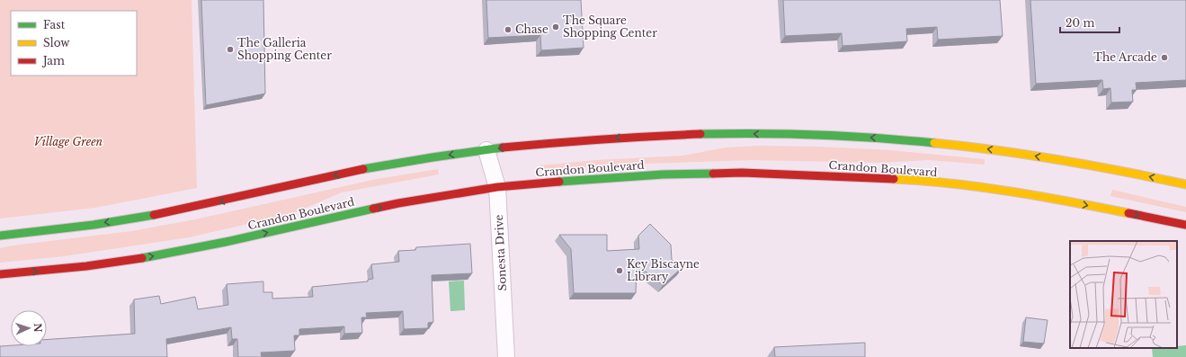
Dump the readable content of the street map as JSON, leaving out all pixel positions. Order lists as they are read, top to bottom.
{
  "streets": {
    "main road": ["Crandon Boulevard"],
    "street": ["Sonesta Drive"]
  },
  "crossings": [
    ["Crandon Boulevard", "Sonesta Drive"]
  ],
  "parks": ["Village Green"],
  "places": [
    "The Square Shopping Center",
    "Chase",
    "The Galleria Shopping Center",
    "The Arcade",
    "Key Biscayne Library"
  ],
  "legend": ["Fast", "Slow", "Jam"],
  "scale_bar": "20 m",
  "north": "right"
}
